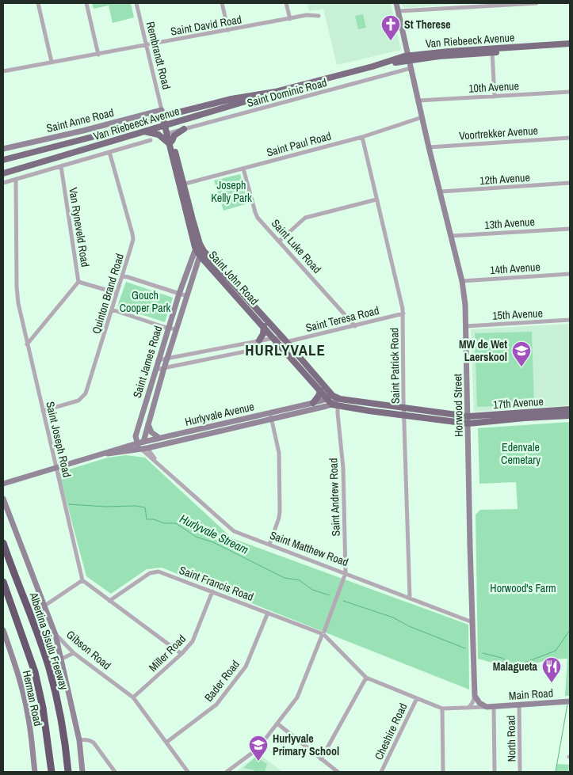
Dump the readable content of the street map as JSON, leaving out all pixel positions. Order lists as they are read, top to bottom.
{
  "streets": {
    "highway": ["Albertina Sisulu Freeway"],
    "main road": [
      "Van Riebeeck Avenue",
      "Saint John Road",
      "17th Avenue",
      "Hurlyvale Avenue"
    ],
    "street": [
      "Saint David Road",
      "Rembrandt Road",
      "10th Avenue",
      "Saint Dominic Road",
      "Saint Anne Road",
      "Voortrekker Avenue",
      "Saint Paul Road",
      "12th Avenue",
      "13th Avenue",
      "Van Ryneveld Road",
      "Saint Luke Road",
      "14th Avenue",
      "Quinton Brand Road",
      "15th Avenue",
      "Saint Teresa Road",
      "Saint James Road",
      "Saint Patrick Road",
      "Horwood Street",
      "Saint Joseph Road",
      "Saint Andrew Road",
      "Saint Matthew Road",
      "Saint Francis Road",
      "Gibson Road",
      "Miller Road",
      "Bader Road",
      "Main Road",
      "Herman Road",
      "Cheshire Road",
      "North Road"
    ]
  },
  "crossings": [
    ["Saint David Road", "Rembrandt Road"],
    ["Van Riebeeck Avenue", "Rembrandt Road"],
    ["Van Riebeeck Avenue", "Saint Anne Road"],
    ["Van Riebeeck Avenue", "Saint John Road"],
    ["Van Riebeeck Avenue", "Horwood Street"],
    ["Rembrandt Road", "Saint Anne Road"],
    ["Rembrandt Road", "Saint John Road"],
    ["10th Avenue", "Horwood Street"],
    ["Saint Dominic Road", "Saint John Road"],
    ["Saint Dominic Road", "Horwood Street"],
    ["Saint Anne Road", "Saint John Road"],
    ["Voortrekker Avenue", "Horwood Street"],
    ["Saint Paul Road", "Saint Luke Road"],
    ["Saint Paul Road", "Saint John Road"],
    ["Saint Paul Road", "Saint Patrick Road"],
    ["Saint Paul Road", "Horwood Street"],
    ["12th Avenue", "Horwood Street"],
    ["13th Avenue", "Horwood Street"],
    ["Van Ryneveld Road", "Saint Joseph Road"],
    ["Saint Luke Road", "Saint Teresa Road"],
    ["14th Avenue", "Horwood Street"],
    ["Saint John Road", "Saint Teresa Road"],
    ["Saint John Road", "Saint James Road"],
    ["Saint John Road", "Hurlyvale Avenue"],
    ["Saint John Road", "Saint Andrew Road"],
    ["Quinton Brand Road", "Saint Joseph Road"],
    ["15th Avenue", "Horwood Street"],
    ["Saint Teresa Road", "Saint James Road"],
    ["Saint Teresa Road", "Saint Patrick Road"],
    ["Saint James Road", "Hurlyvale Avenue"],
    ["Saint James Road", "Saint Matthew Road"],
    ["Saint Patrick Road", "Hurlyvale Avenue"],
    ["Saint Patrick Road", "Saint Matthew Road"],
    ["17th Avenue", "Horwood Street"],
    ["17th Avenue", "Hurlyvale Avenue"],
    ["Horwood Street", "Hurlyvale Avenue"],
    ["Horwood Street", "Saint Matthew Road"],
    ["Hurlyvale Avenue", "Saint Joseph Road"],
    ["Hurlyvale Avenue", "Saint Andrew Road"],
    ["Hurlyvale Avenue", "Saint Matthew Road"],
    ["Saint Andrew Road", "Saint Matthew Road"],
    ["Saint Andrew Road", "Saint Francis Road"],
    ["Saint Francis Road", "Miller Road"],
    ["Saint Francis Road", "Bader Road"],
    ["Gibson Road", "Miller Road"],
    ["Gibson Road", "Bader Road"],
    ["Main Road", "North Road"]
  ],
  "districts": ["HURLYVALE"],
  "water": ["Hurlyvale Stream"],
  "parks": [
    "Joseph Kelly Park",
    "Gouch Cooper Park",
    "Edenvale Cemetary",
    "Horwood's Farm"
  ],
  "places": {
    "church": ["St Therese"],
    "school or university": ["MW de Wet Laerskool", "Hurlyvale Primary School"],
    "restaurant": ["Malagueta"]
  }
}
